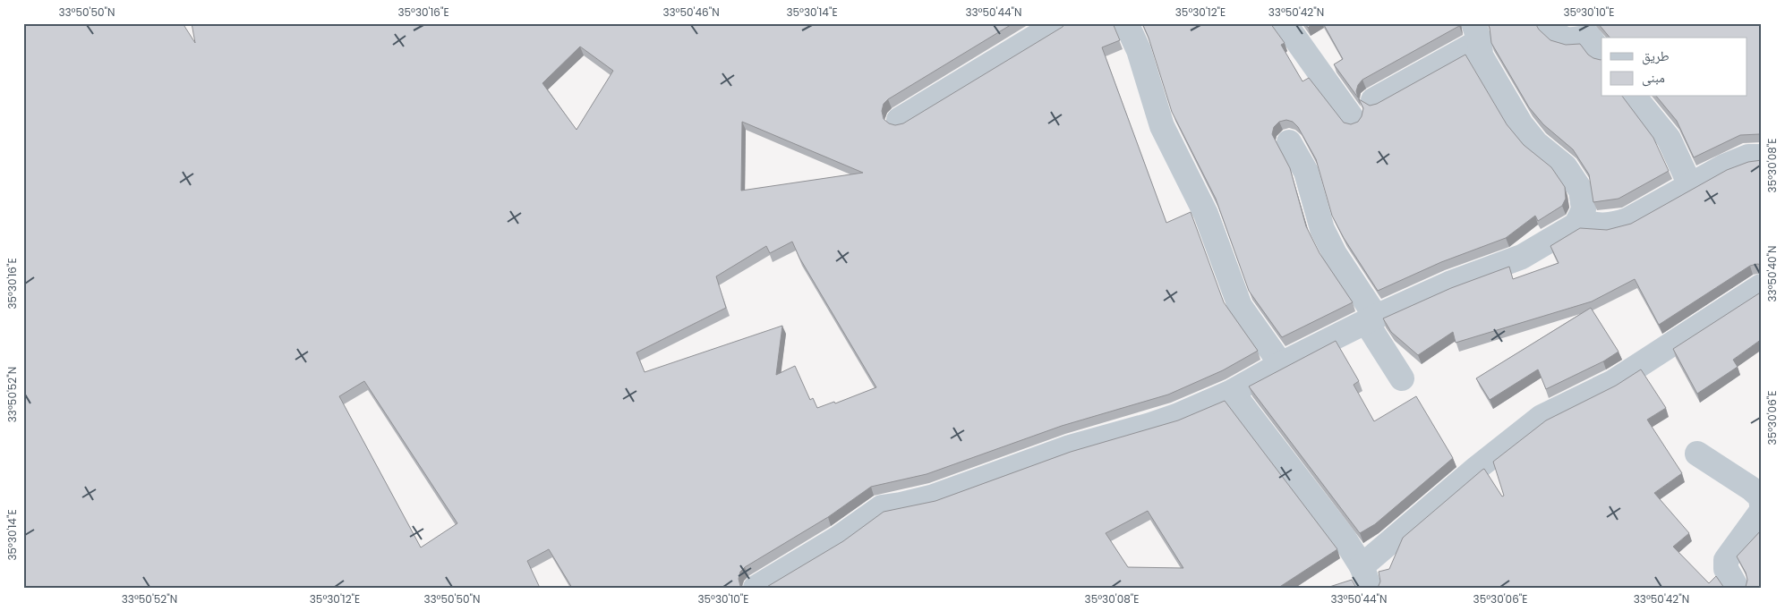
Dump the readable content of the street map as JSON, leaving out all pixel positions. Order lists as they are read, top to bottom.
{
  "legend": ["طريق", "مبنى"],
  "coordinates": [
    "33°50'50\"N",
    "35°30'16\"E",
    "33°50'46\"N",
    "35°30'14\"E",
    "33°50'44\"N",
    "35°30'12\"E",
    "33°50'42\"N",
    "35°30'10\"E",
    "35°30'08\"E",
    "33°50'40\"N",
    "33°50'52\"N",
    "35°30'06\"E"
  ]
}
